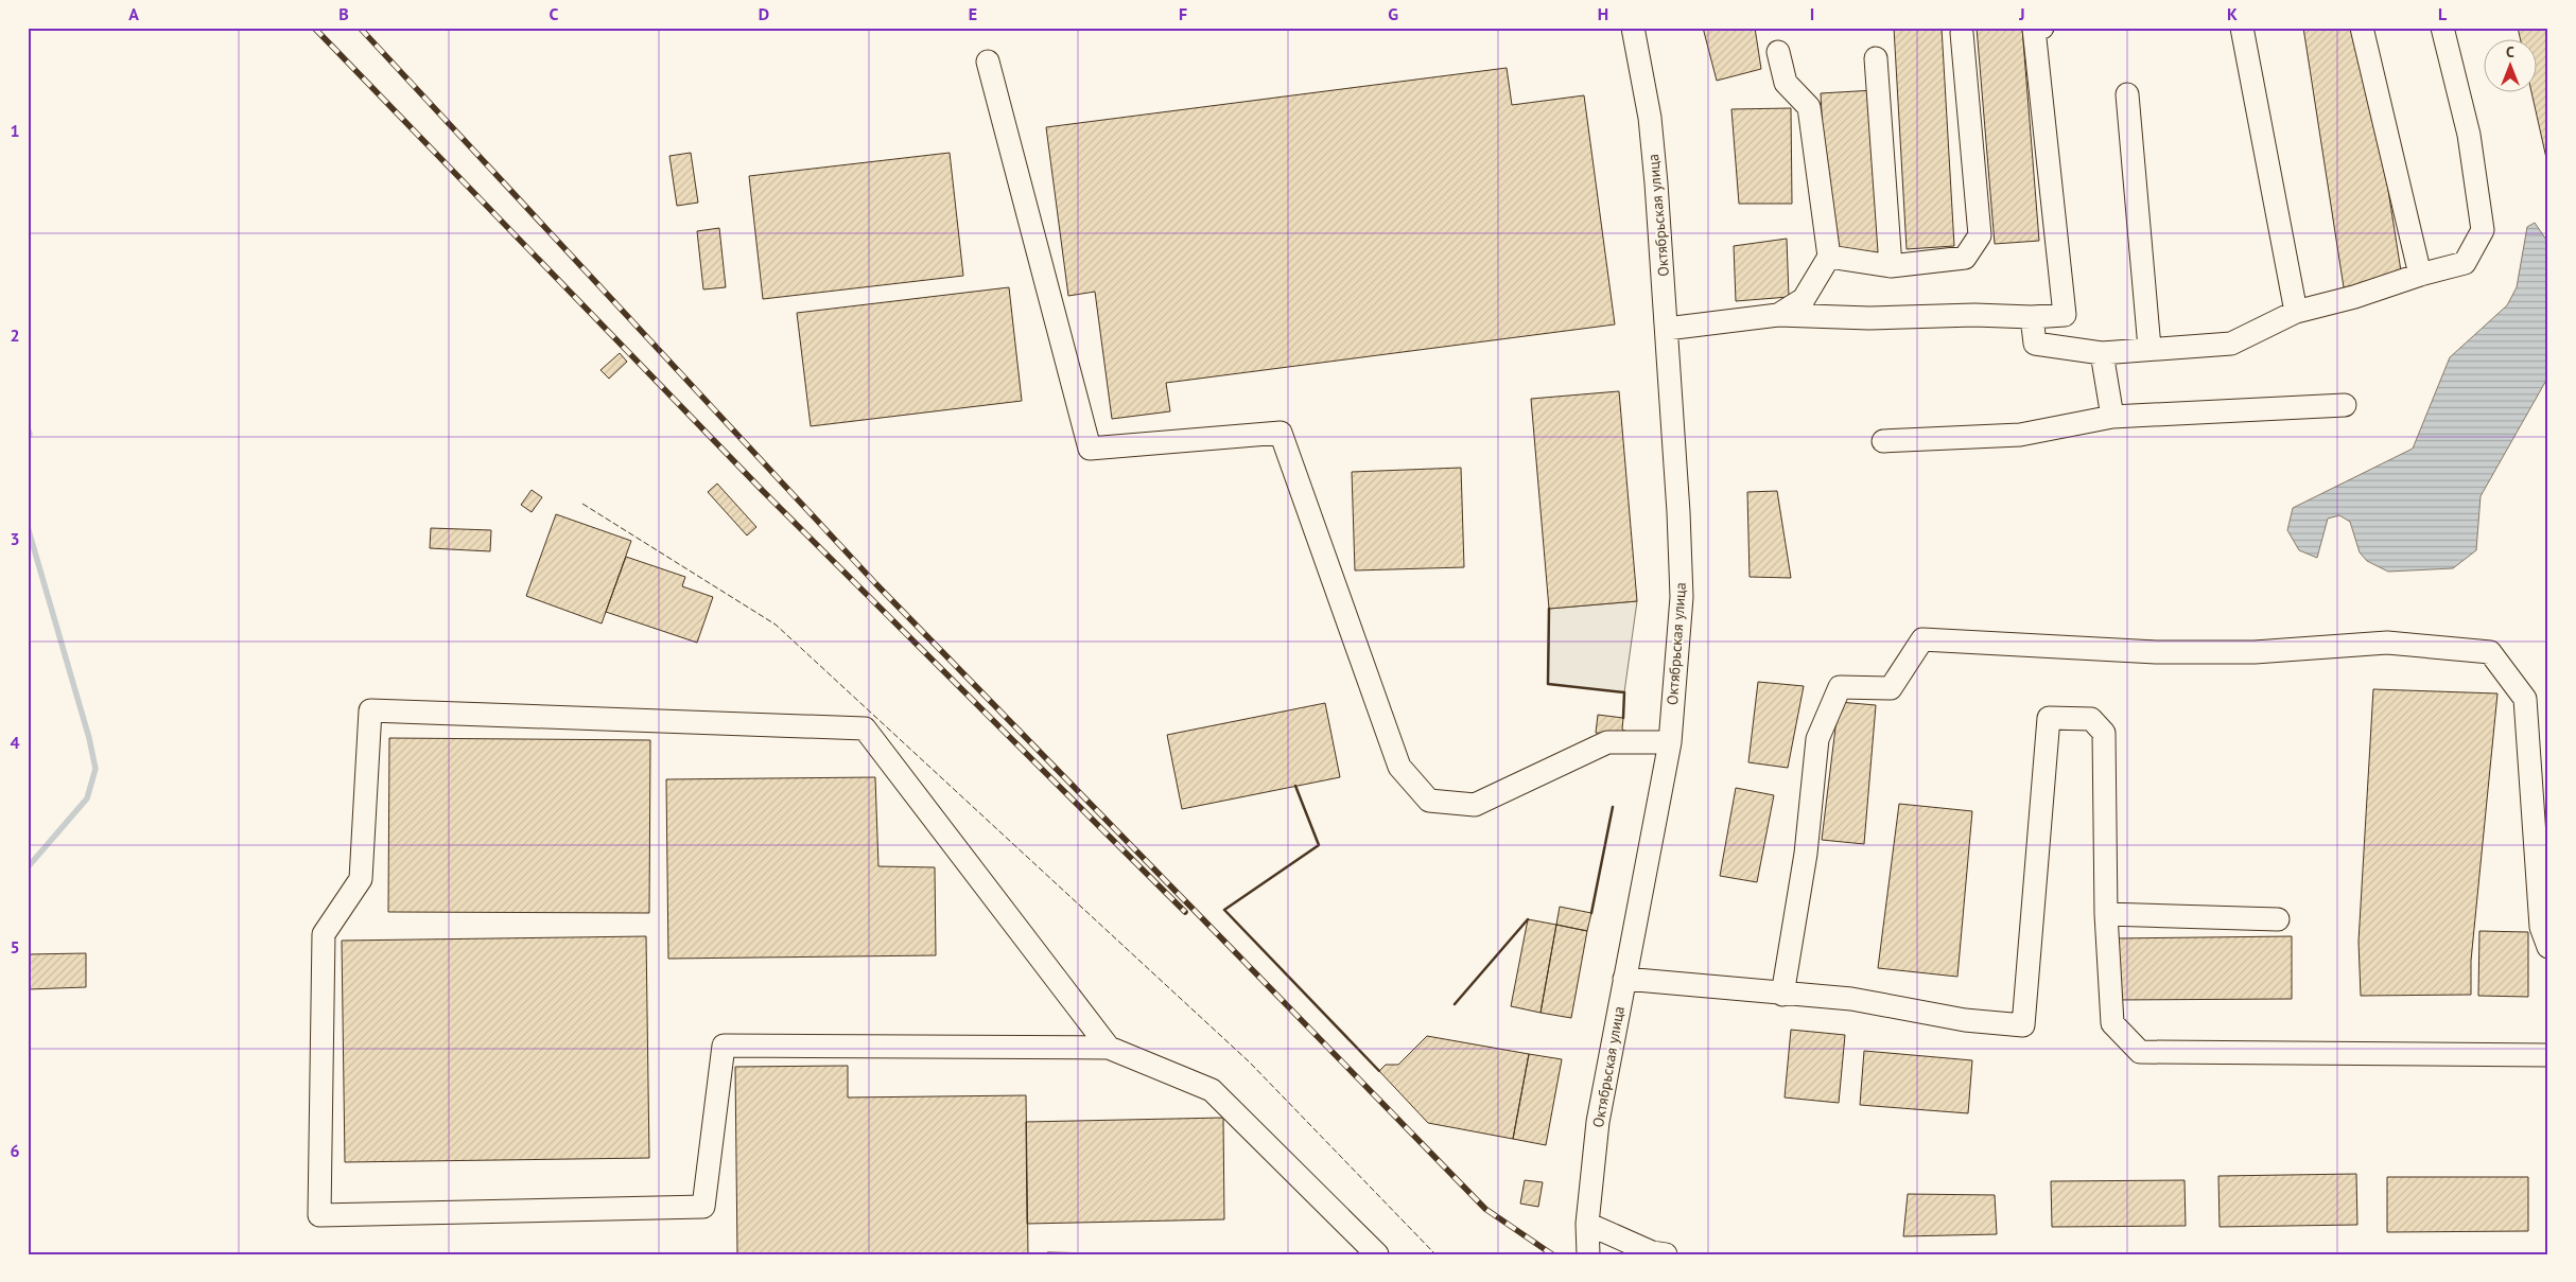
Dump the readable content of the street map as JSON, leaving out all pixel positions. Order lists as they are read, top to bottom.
{
  "streets": {
    "street": ["Октябрьская улица"]
  },
  "north": "top",
  "grid": {
    "columns": [
      "A",
      "B",
      "C",
      "D",
      "E",
      "F",
      "G",
      "H",
      "I",
      "J",
      "K",
      "L"
    ],
    "rows": [
      "1",
      "2",
      "3",
      "4",
      "5",
      "6"
    ]
  }
}
